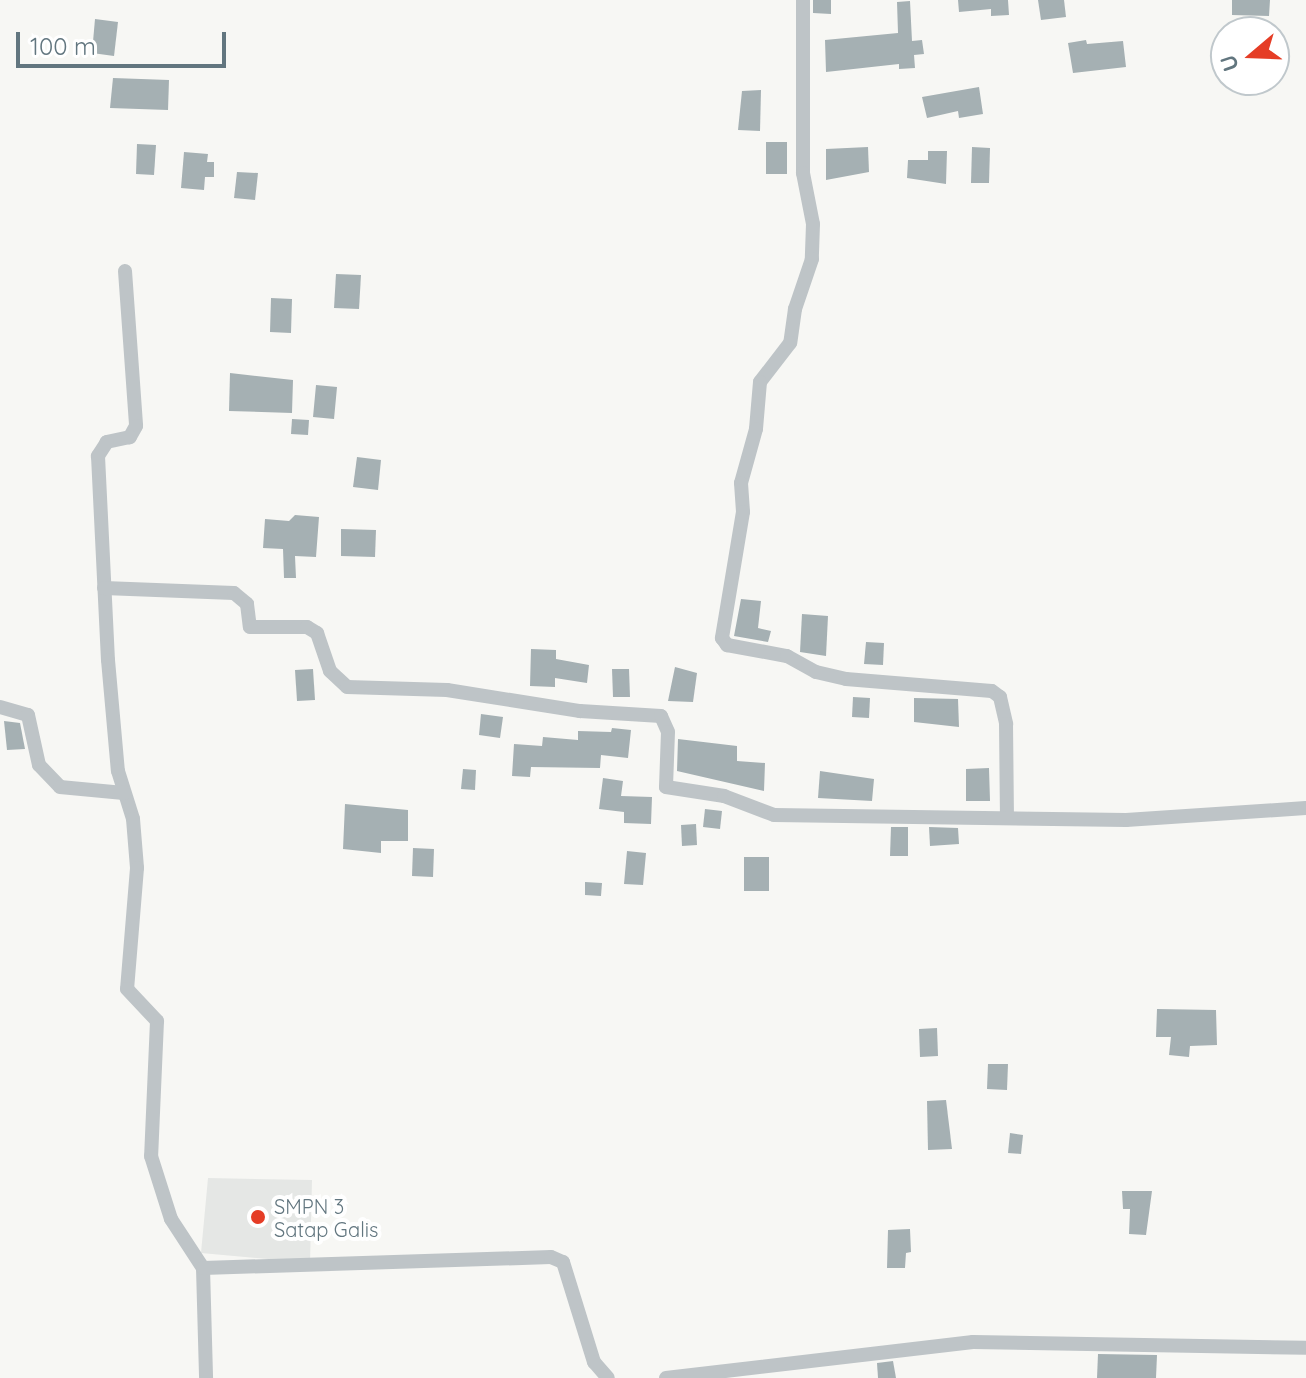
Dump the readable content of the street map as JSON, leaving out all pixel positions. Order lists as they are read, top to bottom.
{
  "places": ["SMPN 3 Satap Galis"],
  "scale_bar": "100 m",
  "north": "left"
}
